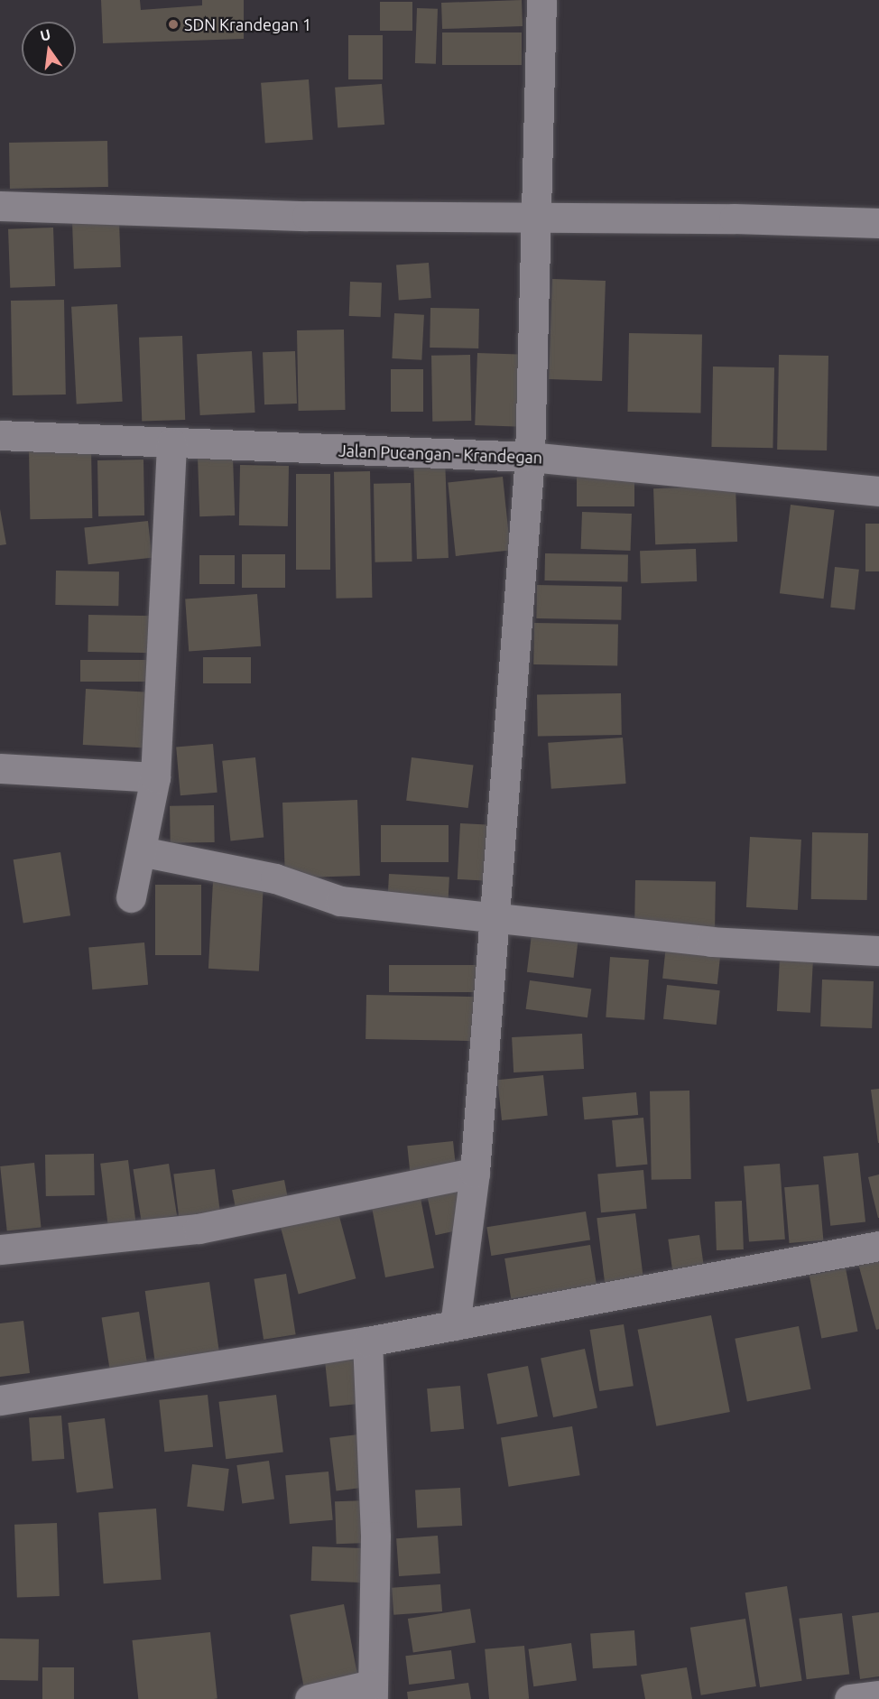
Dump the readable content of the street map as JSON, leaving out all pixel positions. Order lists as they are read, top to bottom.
{
  "streets": {
    "street": ["Jalan Pucangan - Krandegan"]
  },
  "places": ["SDN Krandegan 1"],
  "north": "top"
}
